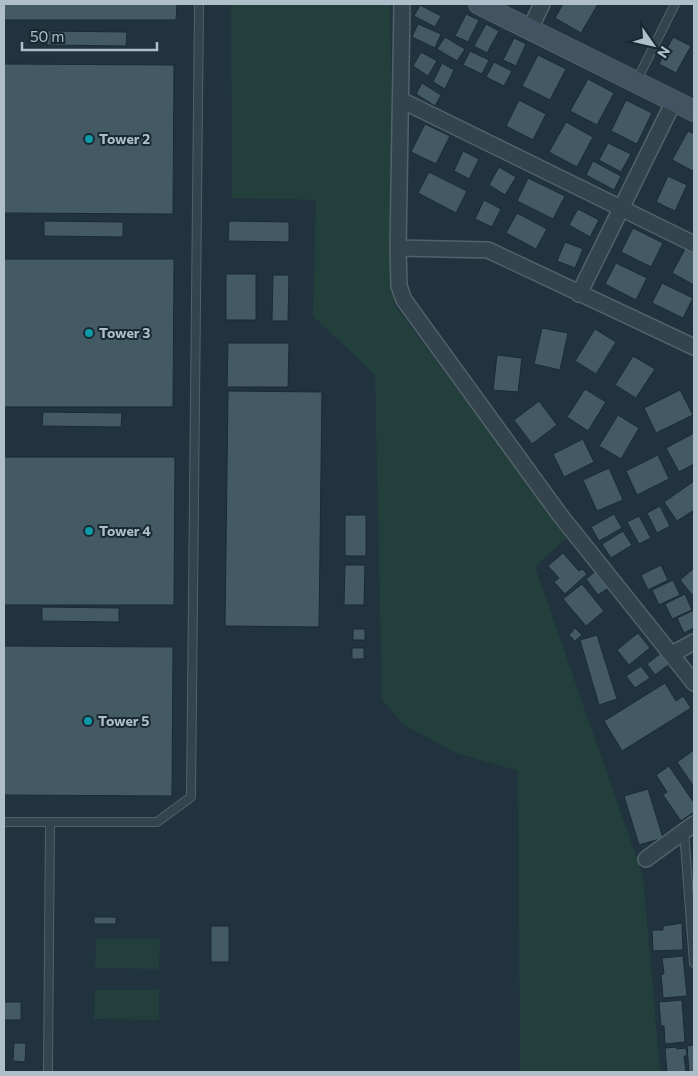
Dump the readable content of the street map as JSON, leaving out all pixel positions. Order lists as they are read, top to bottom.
{
  "places": [
    "Tower 2",
    "Tower 3",
    "Tower 4",
    "Tower 5"
  ],
  "scale_bar": "50 m",
  "north": "bottom right"
}
